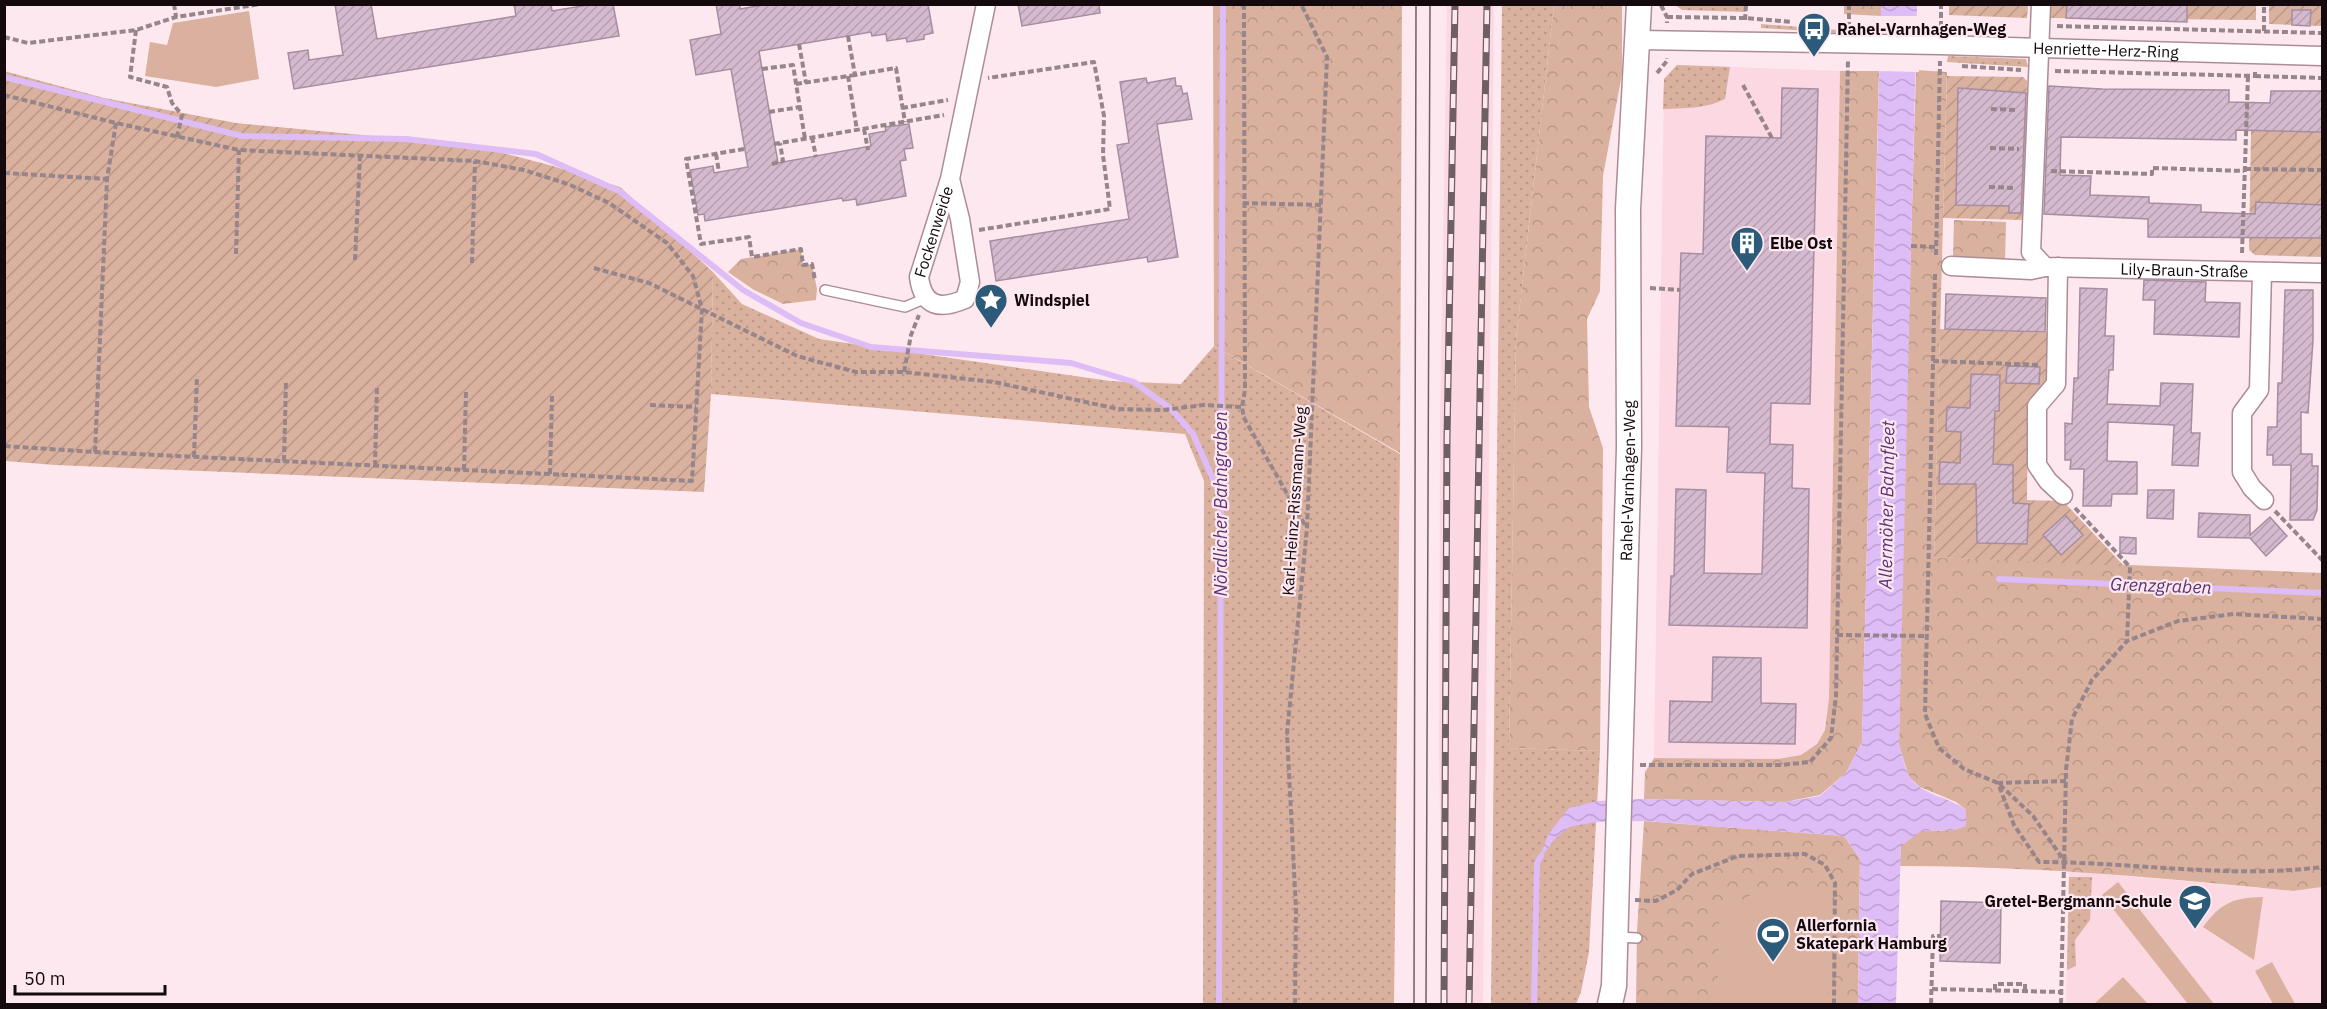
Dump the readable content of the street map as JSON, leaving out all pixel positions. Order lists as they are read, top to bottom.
{
  "streets": {
    "street": [
      "Henriette-Herz-Ring",
      "Fockenweide",
      "Lily-Braun-Straße",
      "Rahel-Varnhagen-Weg"
    ],
    "path": ["Karl-Heinz-Rissmann-Weg"]
  },
  "crossings": [
    ["Henriette-Herz-Ring", "Rahel-Varnhagen-Weg"]
  ],
  "water": ["Nördlicher Bahngraben", "Allermöher Bahnfleet", "Grenzgraben"],
  "places": {
    "bus stop": ["Rahel-Varnhagen-Weg"],
    "building": ["Elbe Ost"],
    "place": ["Windspiel"],
    "school or university": ["Gretel-Bergmann-Schule"],
    "sports": ["Allerfornia Skatepark Hamburg"]
  },
  "scale_bar": "50 m"
}
